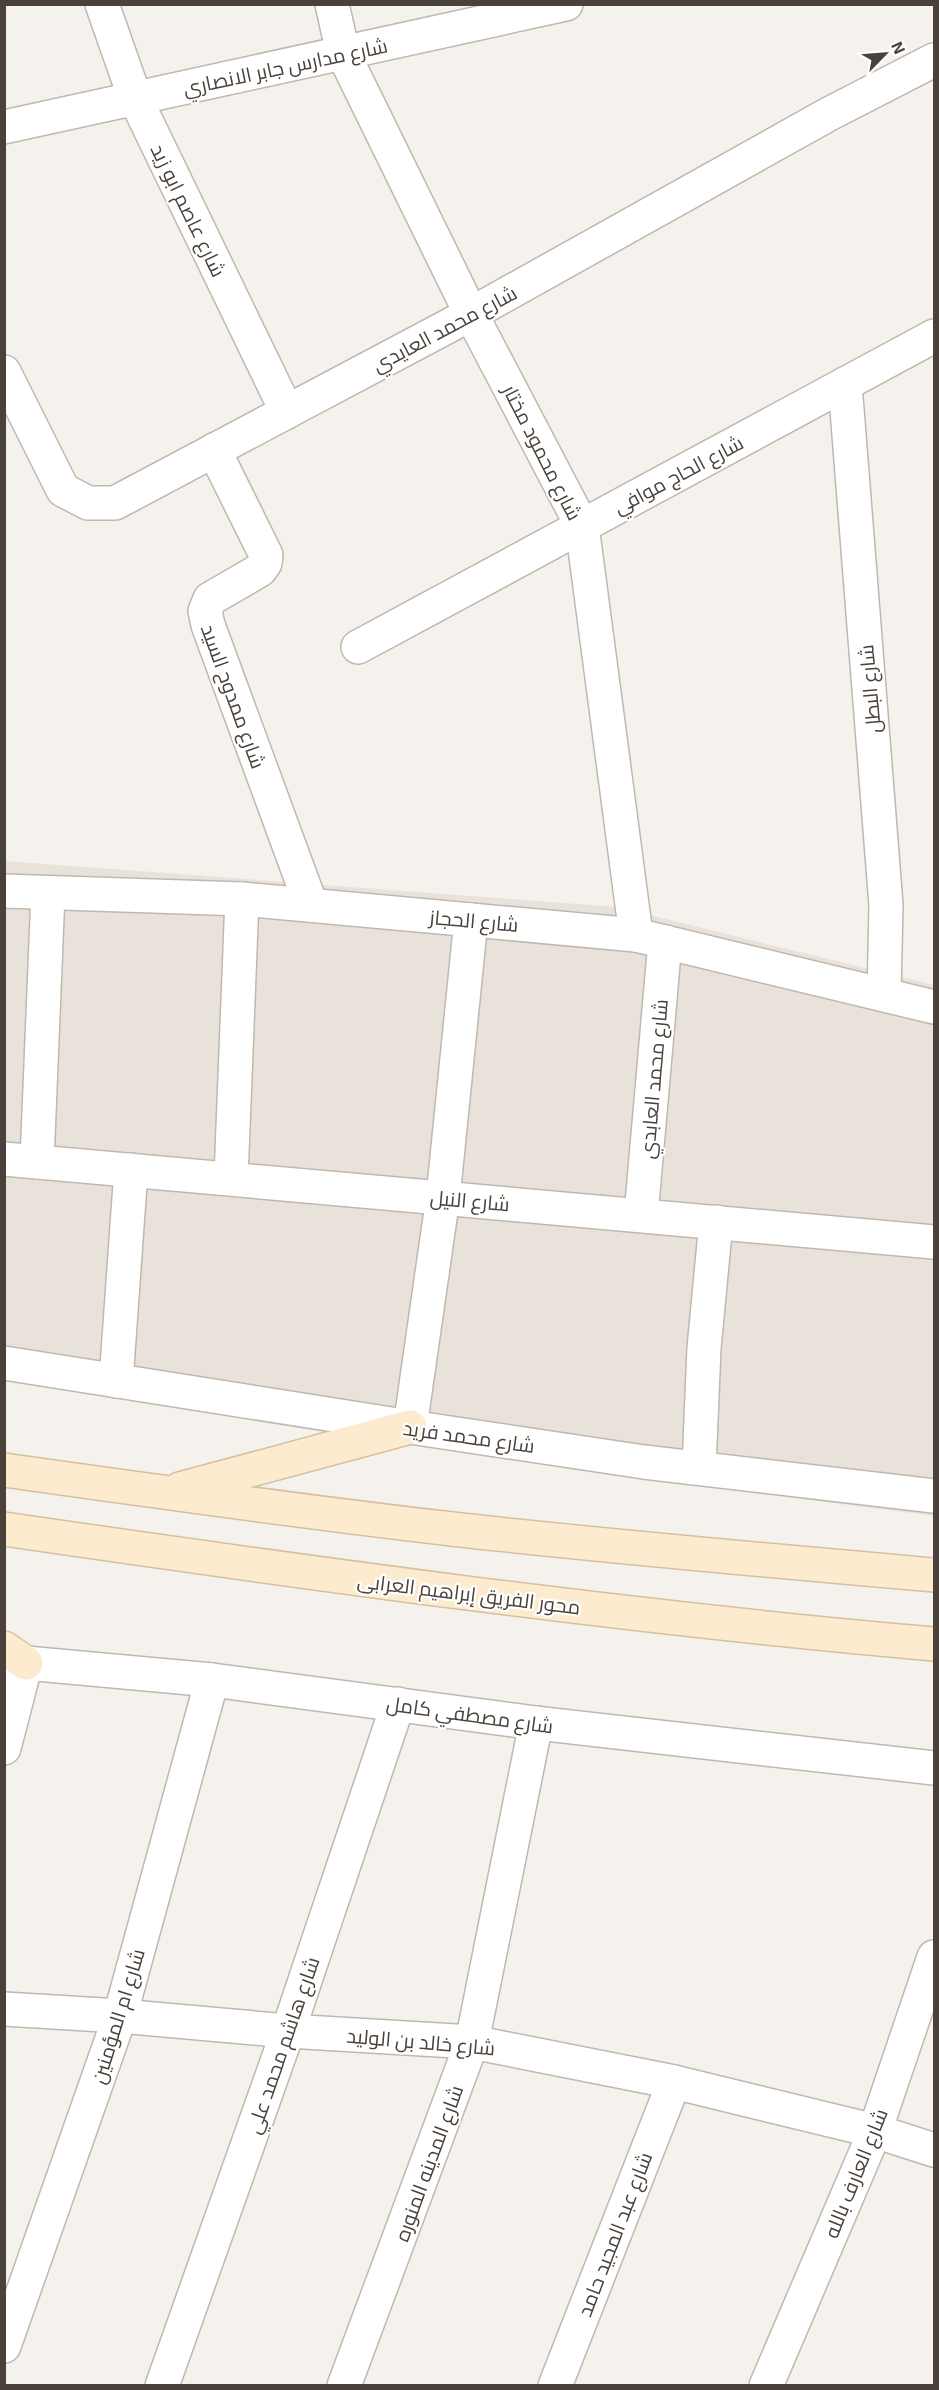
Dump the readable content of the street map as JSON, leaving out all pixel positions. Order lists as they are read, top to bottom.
{
  "streets": {
    "main road": ["محور الفريق إبراهيم العرابى"],
    "street": [
      "شارع مدارس جابر الانصاري",
      "شارع عاصم ابو زيد",
      "شارع محمد العايدي",
      "شارع محمود مختار",
      "شارع الحاج موافي",
      "شارع البطل",
      "شارع ممدوح السيد",
      "شارع الحجاز",
      "شارع محمد العابدي",
      "شارع النيل",
      "شارع محمد فريد",
      "شارع مصطفي كامل",
      "شارع ام المؤمنين",
      "شارع خالد بن الوليد",
      "شارع هاشم محمد علي",
      "شارع المدينه المنوره",
      "شارع العارف بالله",
      "شارع عبد المجيد حامد"
    ]
  },
  "crossings": [
    ["شارع مدارس جابر الانصاري", "شارع عاصم ابو زيد"],
    ["شارع مدارس جابر الانصاري", "شارع محمود مختار"],
    ["شارع عاصم ابو زيد", "شارع محمد العايدي"],
    ["شارع محمد العايدي", "شارع محمود مختار"],
    ["شارع محمد العايدي", "شارع ممدوح السيد"],
    ["شارع محمود مختار", "شارع الحاج موافي"],
    ["شارع محمود مختار", "شارع الحجاز"],
    ["شارع محمود مختار", "شارع محمد العابدي"],
    ["شارع الحاج موافي", "شارع البطل"],
    ["شارع البطل", "شارع الحجاز"],
    ["شارع ممدوح السيد", "شارع الحجاز"],
    ["شارع الحجاز", "شارع محمد العابدي"],
    ["شارع محمد العابدي", "شارع النيل"],
    ["شارع مصطفي كامل", "شارع ام المؤمنين"],
    ["شارع مصطفي كامل", "شارع هاشم محمد علي"],
    ["شارع مصطفي كامل", "شارع المدينه المنوره"],
    ["شارع ام المؤمنين", "شارع خالد بن الوليد"],
    ["شارع خالد بن الوليد", "شارع هاشم محمد علي"],
    ["شارع خالد بن الوليد", "شارع المدينه المنوره"],
    ["شارع خالد بن الوليد", "شارع العارف بالله"],
    ["شارع خالد بن الوليد", "شارع عبد المجيد حامد"]
  ],
  "north": "top right"
}
